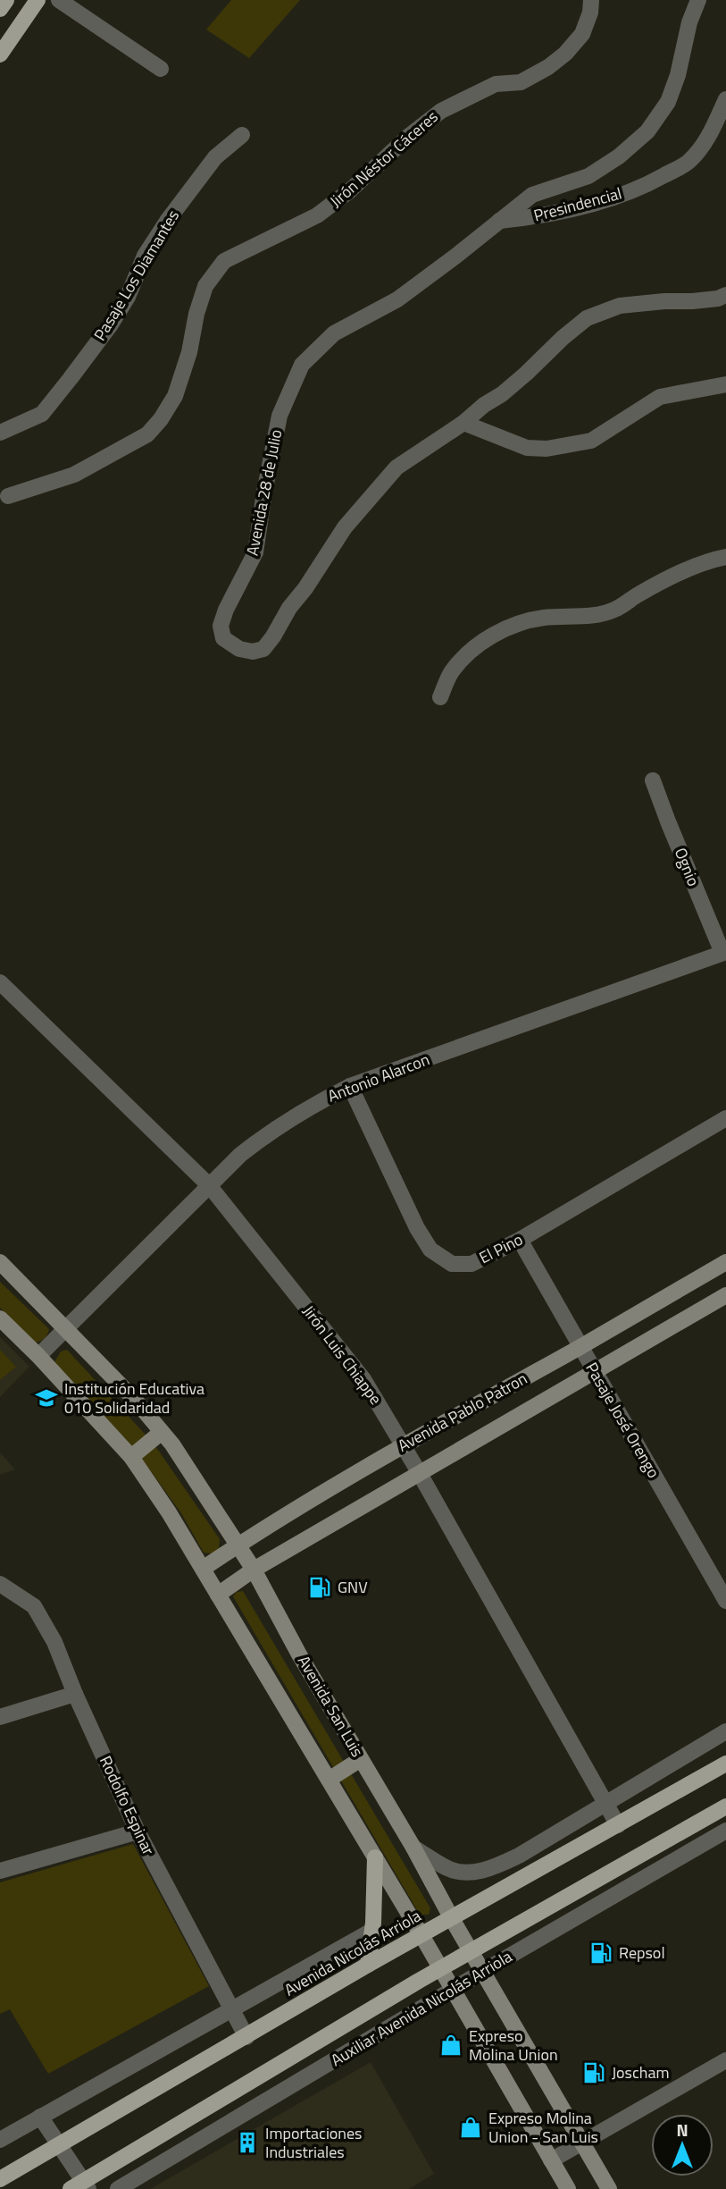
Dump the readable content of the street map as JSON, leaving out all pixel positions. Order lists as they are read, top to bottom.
{
  "streets": {
    "main road": ["Avenida Pablo Patron", "Avenida San Luis", "Avenida Nicolás Arriola"],
    "street": [
      "Jirón Néstor Cáceres",
      "Presindencial",
      "Pasaje Los Diamantes",
      "Avenida 28 de Julio",
      "Ognio",
      "Antonio Alarcon",
      "El Pino",
      "Jirón Luis Chiappe",
      "Pasaje José Orengo",
      "Rodolfo Espinar",
      "Auxiliar Avenida Nicolás Arriola"
    ]
  },
  "crossings": [
    ["Presindencial", "Avenida 28 de Julio"],
    ["Ognio", "Antonio Alarcon"],
    ["Antonio Alarcon", "El Pino"],
    ["Antonio Alarcon", "Jirón Luis Chiappe"],
    ["Antonio Alarcon", "Avenida San Luis"],
    ["El Pino", "Pasaje José Orengo"],
    ["Jirón Luis Chiappe", "Avenida Pablo Patron"],
    ["Jirón Luis Chiappe", "Avenida Nicolás Arriola"],
    ["Avenida Pablo Patron", "Pasaje José Orengo"],
    ["Avenida Pablo Patron", "Avenida San Luis"],
    ["Avenida San Luis", "Avenida Nicolás Arriola"],
    ["Avenida San Luis", "Auxiliar Avenida Nicolás Arriola"],
    ["Rodolfo Espinar", "Avenida Nicolás Arriola"]
  ],
  "places": {
    "school or university": ["Institución Educativa 010 Solidaridad"],
    "fuel station": ["GNV", "Repsol", "Joscham"],
    "shop": ["Expreso Molina Union", "Expreso Molina Union - San Luis"],
    "building": ["Importaciones Industriales"]
  },
  "north": "top"
}
